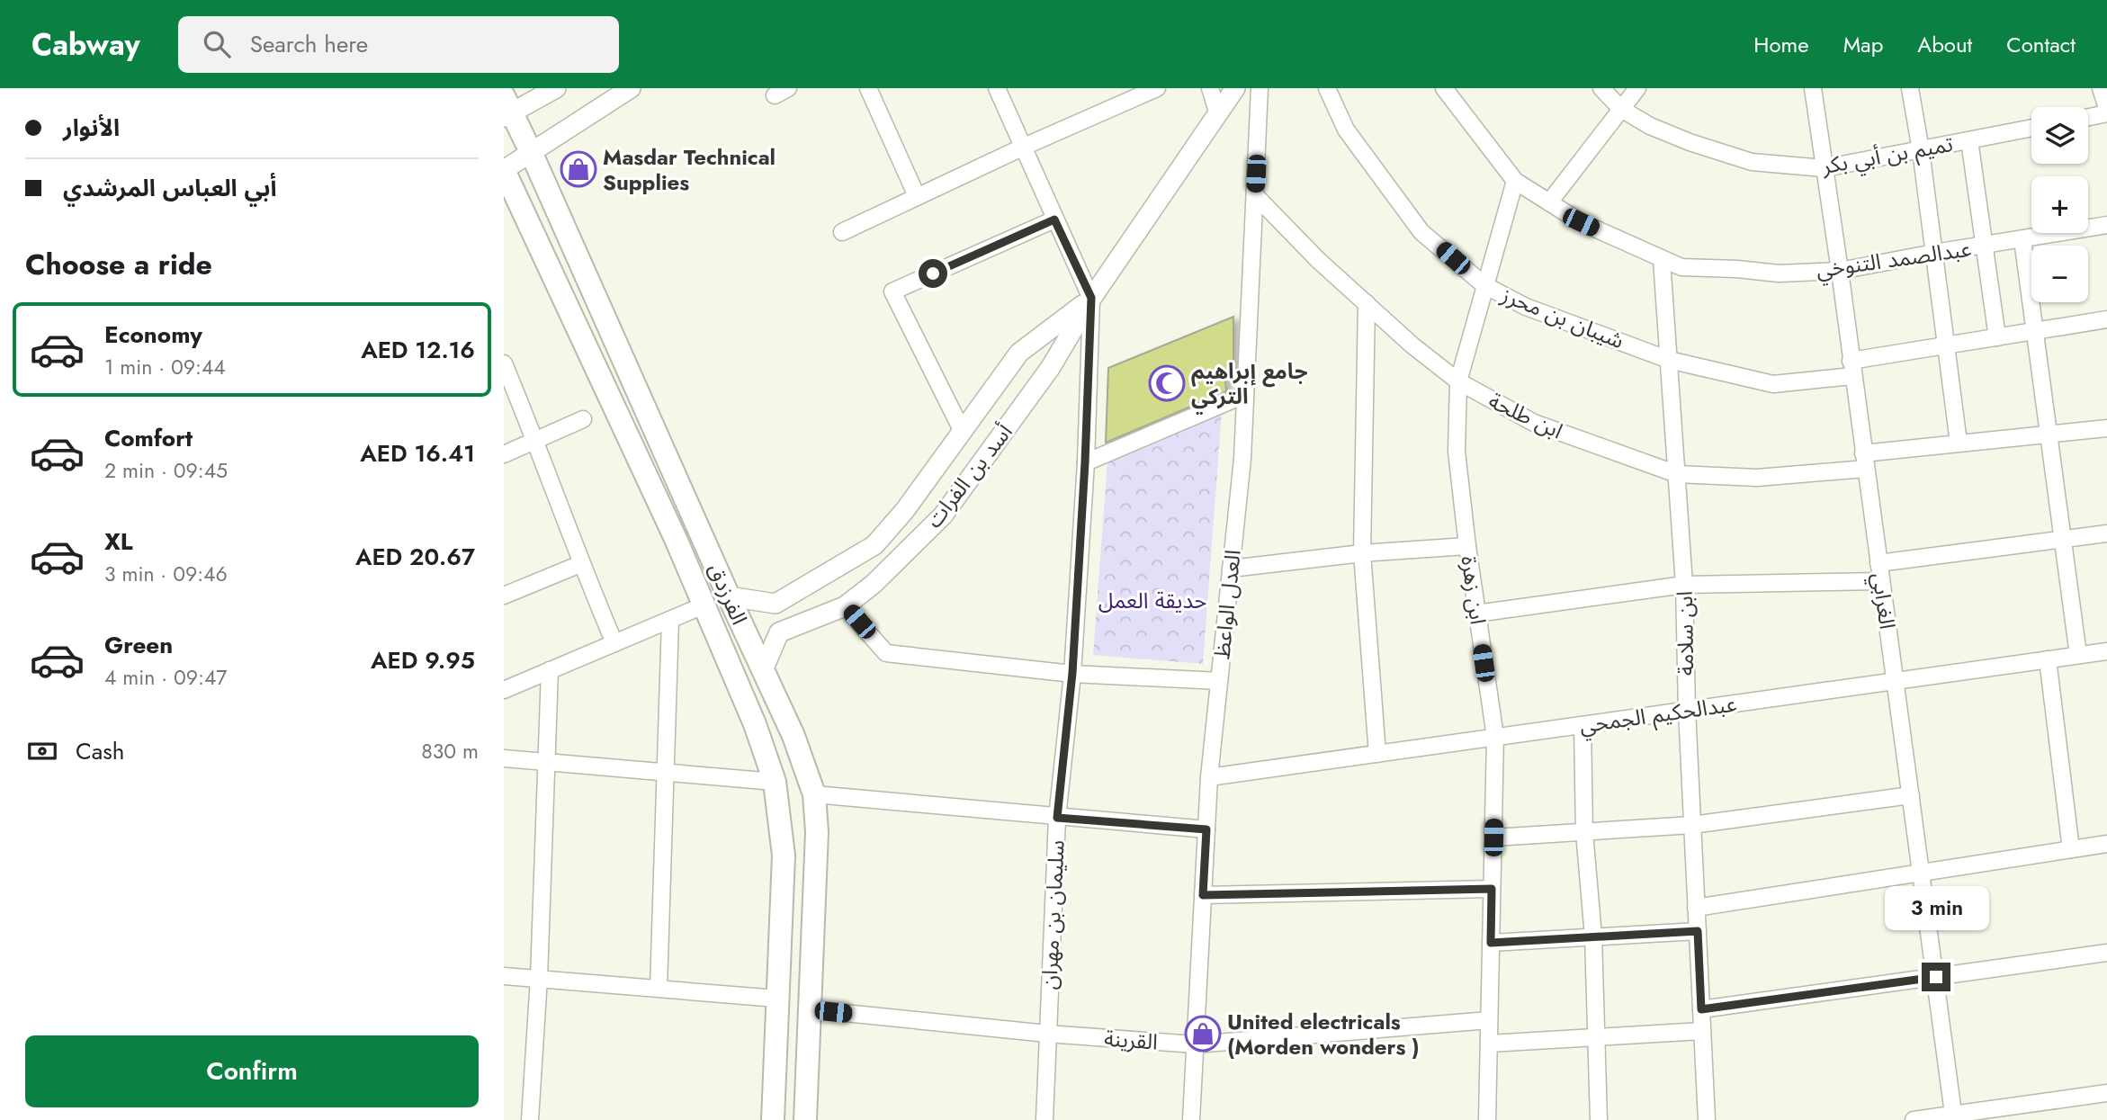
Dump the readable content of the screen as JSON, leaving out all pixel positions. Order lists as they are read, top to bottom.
{
  "streets": {
    "main road": ["الفرزدق"],
    "street": [
      "تميم بن أبي بكر",
      "عبدالصمد التنوخي",
      "شيبان بن محرز",
      "ابن طلحة",
      "أسد بن الفرات",
      "ابن زهرة",
      "الغرابي",
      "العدل الواعظ",
      "ابن سلامة",
      "عبدالحكيم الجمحي",
      "سليمان بن مهران",
      "القرينة"
    ]
  },
  "crossings": [
    ["تميم بن أبي بكر", "الغرابي"],
    ["عبدالصمد التنوخي", "ابن زهرة"],
    ["عبدالصمد التنوخي", "الغرابي"],
    ["عبدالصمد التنوخي", "ابن سلامة"],
    ["شيبان بن محرز", "ابن زهرة"],
    ["شيبان بن محرز", "الغرابي"],
    ["شيبان بن محرز", "ابن سلامة"],
    ["ابن طلحة", "ابن زهرة"],
    ["ابن طلحة", "الغرابي"],
    ["ابن طلحة", "العدل الواعظ"],
    ["ابن طلحة", "ابن سلامة"],
    ["أسد بن الفرات", "الفرزدق"],
    ["أسد بن الفرات", "سليمان بن مهران"],
    ["ابن زهرة", "عبدالحكيم الجمحي"],
    ["ابن زهرة", "القرينة"],
    ["الفرزدق", "القرينة"],
    ["الغرابي", "عبدالحكيم الجمحي"],
    ["العدل الواعظ", "عبدالحكيم الجمحي"],
    ["العدل الواعظ", "القرينة"],
    ["ابن سلامة", "عبدالحكيم الجمحي"],
    ["سليمان بن مهران", "القرينة"]
  ],
  "parks": ["حديقة العمل"],
  "places": {
    "shop": ["Masdar Technical Supplies", "United electricals (Morden wonders )"],
    "mosque": ["جامع إبراهيم التركي"]
  },
  "page": {
    "header": "Cabway",
    "search": "Search here",
    "nav": [
      "Home",
      "Map",
      "About",
      "Contact"
    ],
    "banner": ["الأنوار", "أبي العباس المرشدي"],
    "map_buttons": ["+", "−"],
    "heading": "Choose a ride",
    "list": [
      {
        "name": "Economy",
        "note": "1 min · 09:44",
        "value": "AED 12.16"
      },
      {
        "name": "Comfort",
        "note": "2 min · 09:45",
        "value": "AED 16.41"
      },
      {
        "name": "XL",
        "note": "3 min · 09:46",
        "value": "AED 20.67"
      },
      {
        "name": "Green",
        "note": "4 min · 09:47",
        "value": "AED 9.95"
      }
    ],
    "pay": ["Cash", "830 m"],
    "bubble": "3 min",
    "buttons": "Confirm"
  }
}
